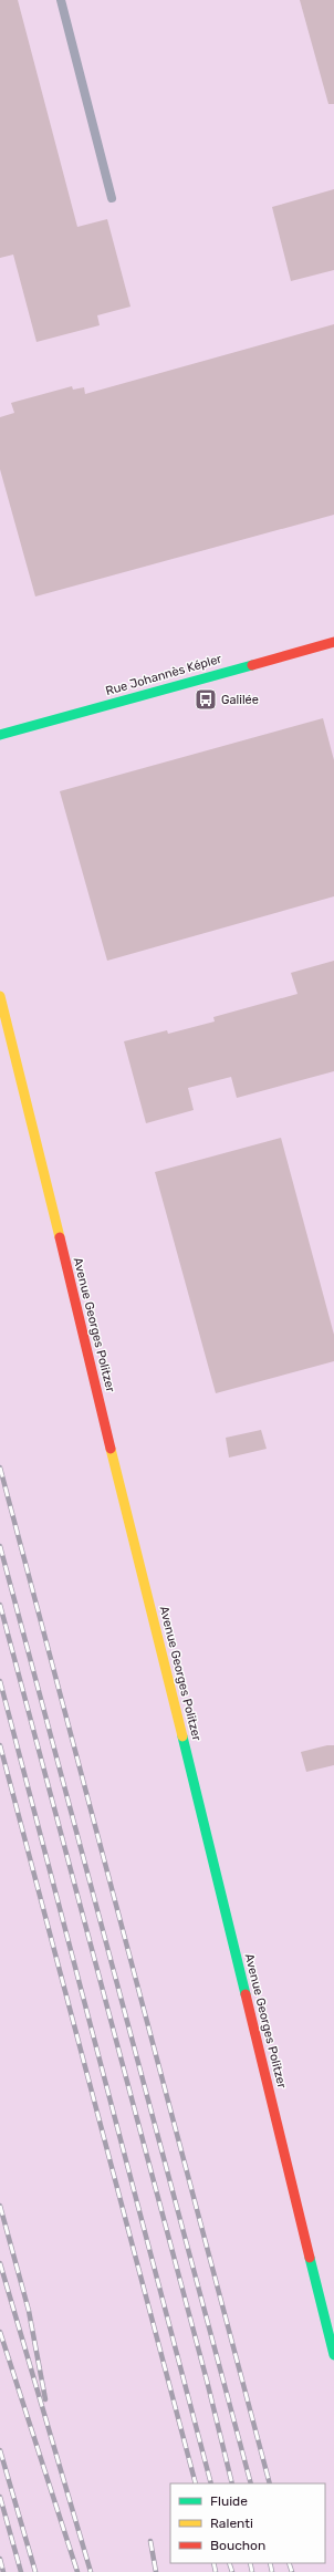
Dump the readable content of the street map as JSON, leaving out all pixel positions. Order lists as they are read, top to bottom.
{
  "streets": {
    "street": ["Rue Johannès Képler", "Avenue Georges Politzer"]
  },
  "places": {
    "bus stop": ["Galilée"]
  },
  "legend": ["Fluide", "Ralenti", "Bouchon"]
}
